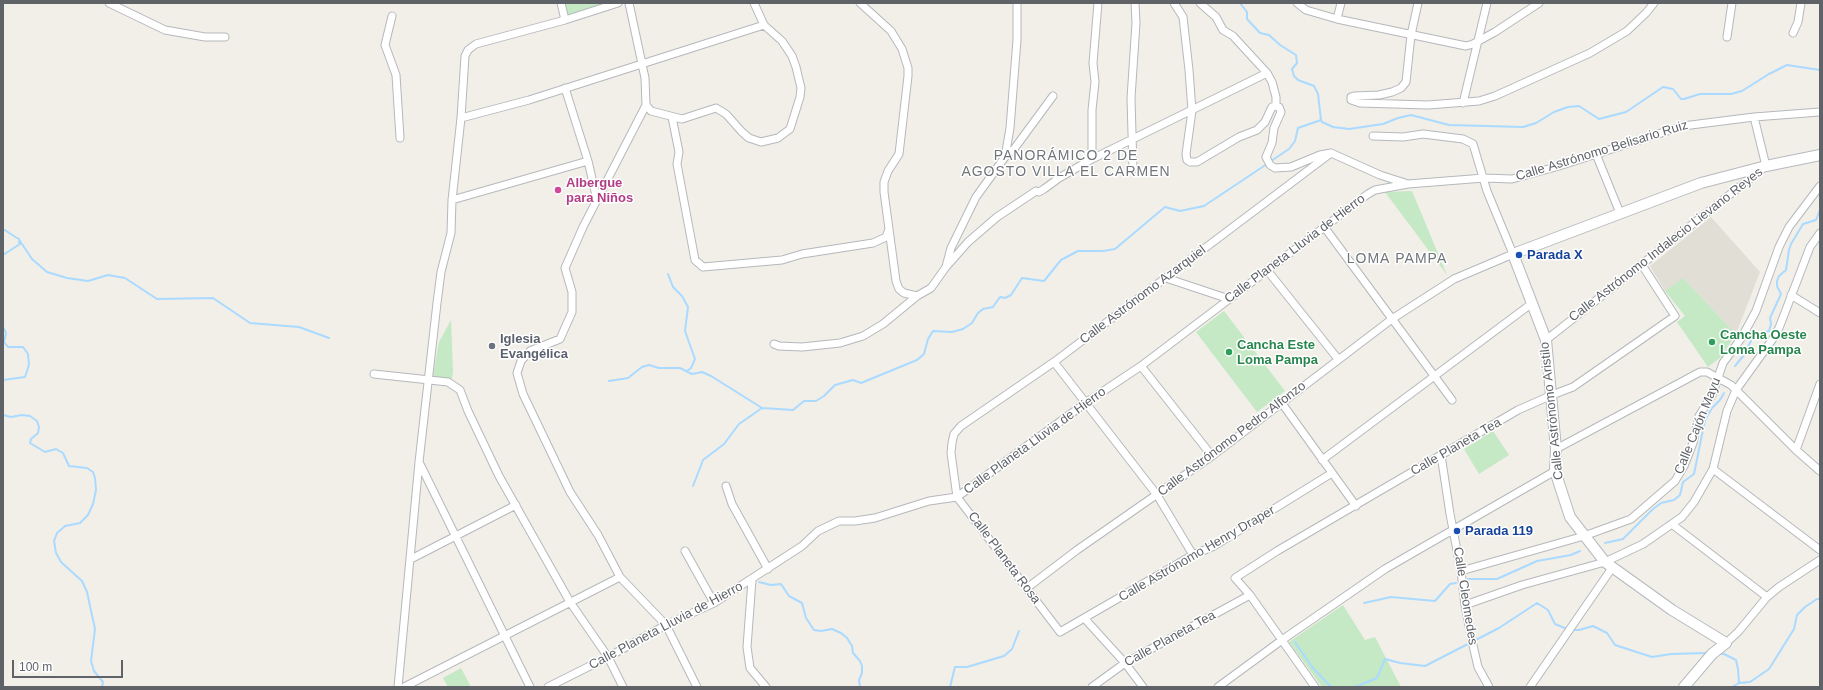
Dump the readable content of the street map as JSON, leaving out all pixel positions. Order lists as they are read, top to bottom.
{
  "streets": {
    "street": [
      "Calle Astrónomo Belisario Ruiz",
      "Calle Astrónomo Indalecio Lievano Reyes",
      "Calle Planeta Lluvia de Hierro",
      "Calle Astrónomo Azarquiel",
      "Calle Astrónomo Aristilo",
      "Calle Cajón Mayu",
      "Calle Astrónomo Pedro Alfonzo",
      "Calle Planeta Tea",
      "Calle Astrónomo Henry Draper",
      "Calle Planeta Rosa",
      "Calle Cleomedes"
    ]
  },
  "crossings": [
    ["Calle Astrónomo Belisario Ruiz", "Calle Astrónomo Indalecio Lievano Reyes"],
    ["Calle Astrónomo Belisario Ruiz", "Calle Planeta Lluvia de Hierro"],
    ["Calle Astrónomo Belisario Ruiz", "Calle Astrónomo Azarquiel"],
    ["Calle Astrónomo Belisario Ruiz", "Calle Astrónomo Aristilo"],
    ["Calle Astrónomo Indalecio Lievano Reyes", "Calle Astrónomo Aristilo"],
    ["Calle Astrónomo Indalecio Lievano Reyes", "Calle Astrónomo Pedro Alfonzo"],
    ["Calle Astrónomo Indalecio Lievano Reyes", "Calle Planeta Tea"],
    ["Calle Planeta Lluvia de Hierro", "Calle Planeta Rosa"],
    ["Calle Astrónomo Azarquiel", "Calle Planeta Rosa"],
    ["Calle Astrónomo Aristilo", "Calle Cajón Mayu"],
    ["Calle Astrónomo Aristilo", "Calle Astrónomo Pedro Alfonzo"],
    ["Calle Astrónomo Aristilo", "Calle Planeta Tea"],
    ["Calle Cajón Mayu", "Calle Cleomedes"],
    ["Calle Astrónomo Pedro Alfonzo", "Calle Planeta Rosa"],
    ["Calle Planeta Tea", "Calle Cleomedes"],
    ["Calle Astrónomo Henry Draper", "Calle Planeta Rosa"]
  ],
  "districts": ["PANORÁMICO 2 DE AGOSTO VILLA EL CARMEN", "LOMA PAMPA"],
  "places": [
    "Albergue para Niños",
    "Parada X",
    "Cancha Oeste Loma Pampa",
    "Iglesia Evangélica",
    "Cancha Este Loma Pampa",
    "Parada 119"
  ],
  "scale_bar": "100 m"
}
